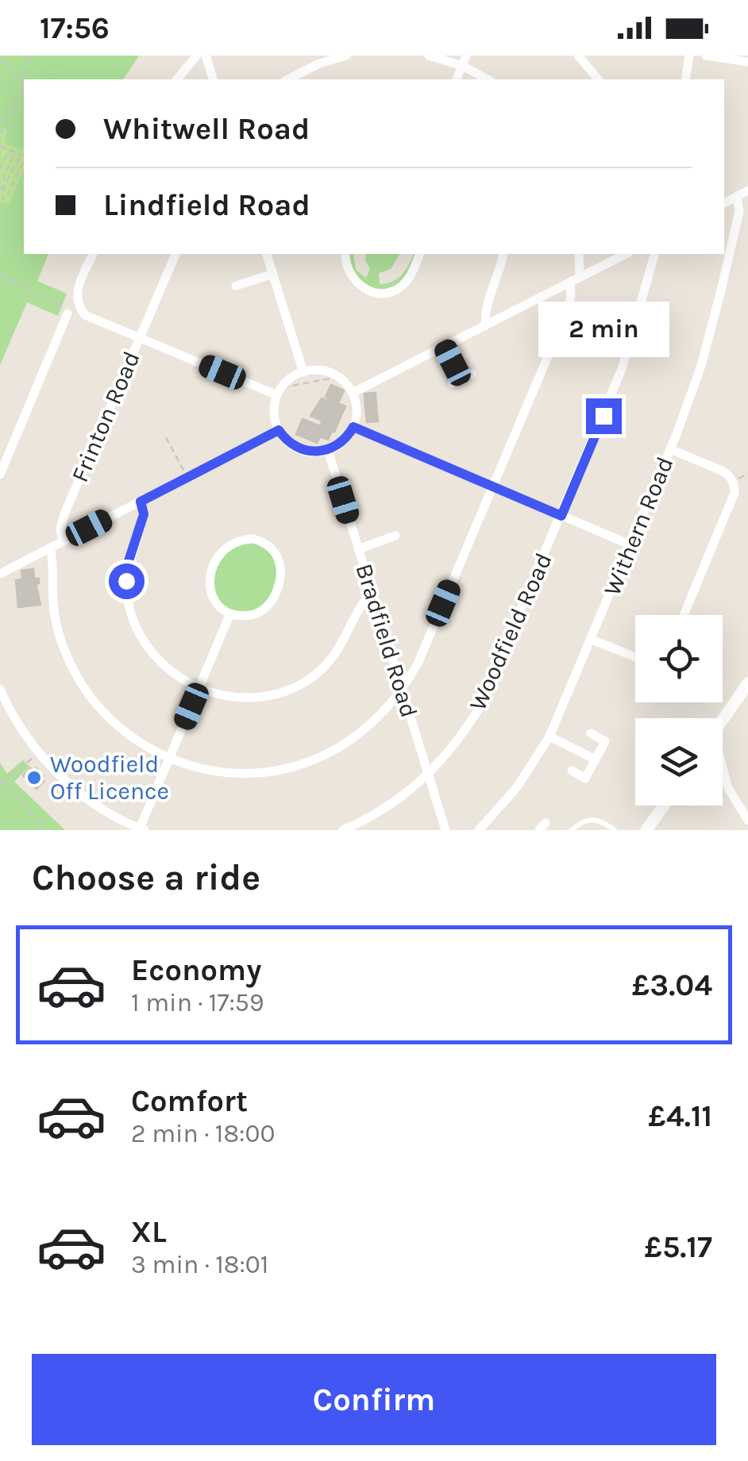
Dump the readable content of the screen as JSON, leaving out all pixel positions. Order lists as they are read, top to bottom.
{
  "streets": {
    "street": [
      "Frinton Road",
      "Withern Road",
      "Woodfield Road",
      "Bradfield Road"
    ]
  },
  "crossings": [
    ["Woodfield Road", "Bradfield Road"]
  ],
  "places": ["Woodfield Off Licence"],
  "page": {
    "status": "17:56",
    "banner": ["Whitwell Road", "Lindfield Road"],
    "bubble": "2 min",
    "heading": "Choose a ride",
    "list": [
      {
        "name": "Economy",
        "note": "1 min · 17:59",
        "value": "£3.04"
      },
      {
        "name": "Comfort",
        "note": "2 min · 18:00",
        "value": "£4.11"
      },
      {
        "name": "XL",
        "note": "3 min · 18:01",
        "value": "£5.17"
      }
    ],
    "buttons": "Confirm"
  }
}
